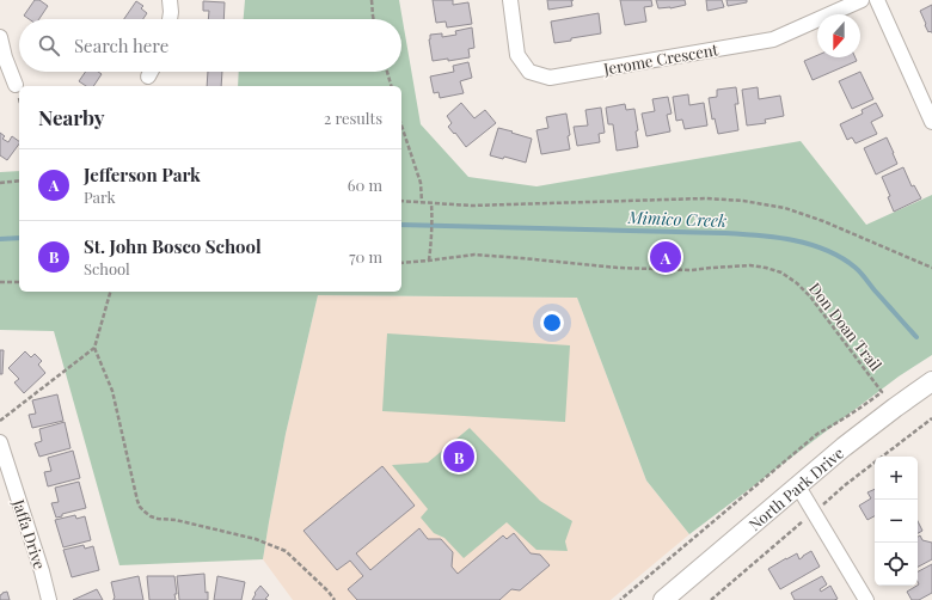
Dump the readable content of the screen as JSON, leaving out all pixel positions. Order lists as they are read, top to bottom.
{
  "streets": {
    "main road": ["North Park Drive"],
    "street": ["Jerome Crescent", "Jaffa Drive"],
    "path": ["Don Doan Trail"]
  },
  "water": ["Mimico Creek"],
  "north": "bottom",
  "page": {
    "search": "Search here",
    "heading": ["Nearby", "2 results"],
    "list": [
      {
        "mark": "A",
        "name": "Jefferson Park",
        "note": "Park",
        "value": "60 m"
      },
      {
        "mark": "B",
        "name": "St. John Bosco School",
        "note": "School",
        "value": "70 m"
      }
    ],
    "pins": ["A", "B"],
    "map_buttons": ["+", "−"]
  }
}
